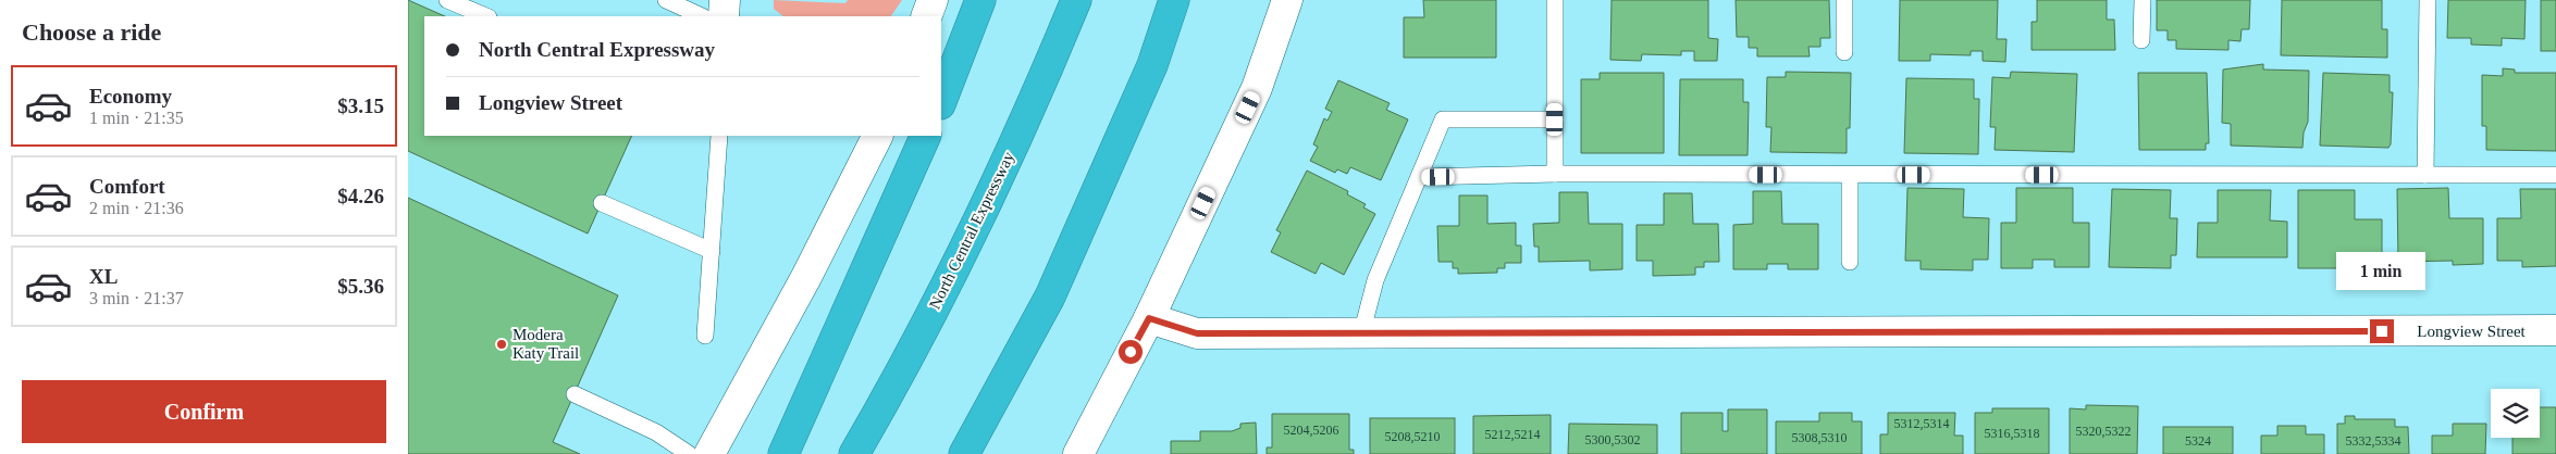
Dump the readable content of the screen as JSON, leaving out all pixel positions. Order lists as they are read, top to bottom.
{
  "streets": {
    "highway": ["North Central Expressway"],
    "street": ["Longview Street"]
  },
  "places": ["Modera Katy Trail"],
  "house_numbers": [
    "5312,5314",
    "5204,5206",
    "5320,5322",
    "5316,5318",
    "5212,5214",
    "5208,5210",
    "5308,5310",
    "5300,5302",
    "5324",
    "5332,5334"
  ],
  "page": {
    "heading": "Choose a ride",
    "banner": ["North Central Expressway", "Longview Street"],
    "list": [
      {
        "name": "Economy",
        "note": "1 min · 21:35",
        "value": "$3.15"
      },
      {
        "name": "Comfort",
        "note": "2 min · 21:36",
        "value": "$4.26"
      },
      {
        "name": "XL",
        "note": "3 min · 21:37",
        "value": "$5.36"
      }
    ],
    "bubble": "1 min",
    "buttons": "Confirm"
  }
}
